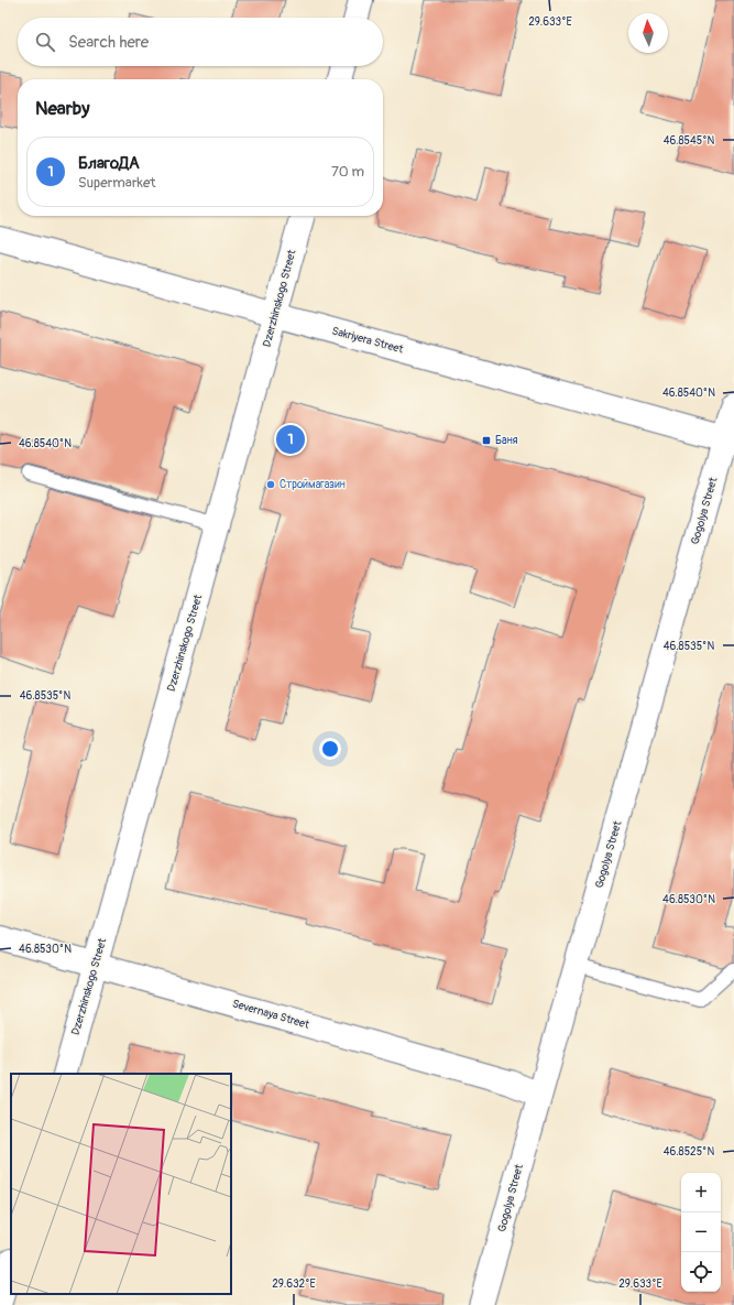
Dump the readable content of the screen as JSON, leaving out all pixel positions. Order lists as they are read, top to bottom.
{
  "streets": {
    "street": [
      "Dzerzhinskogo Street",
      "Sakriyera Street",
      "Gogolya Street",
      "Severnaya Street"
    ]
  },
  "crossings": [
    ["Dzerzhinskogo Street", "Sakriyera Street"],
    ["Dzerzhinskogo Street", "Severnaya Street"],
    ["Sakriyera Street", "Gogolya Street"],
    ["Gogolya Street", "Severnaya Street"]
  ],
  "places": {
    "transit": ["Баня"],
    "other": ["Строймагазин"]
  },
  "north": "top",
  "page": {
    "search": "Search here",
    "heading": "Nearby",
    "list": [
      {
        "mark": "1",
        "name": "БлагоДА",
        "note": "Supermarket",
        "value": "70 m"
      }
    ],
    "pins": "1",
    "map_buttons": ["+", "−"]
  },
  "coordinates": [
    "29.633°E",
    "46.8545°N",
    "46.8540°N",
    "46.8535°N",
    "46.8530°N",
    "46.8525°N",
    "29.632°E"
  ]
}
